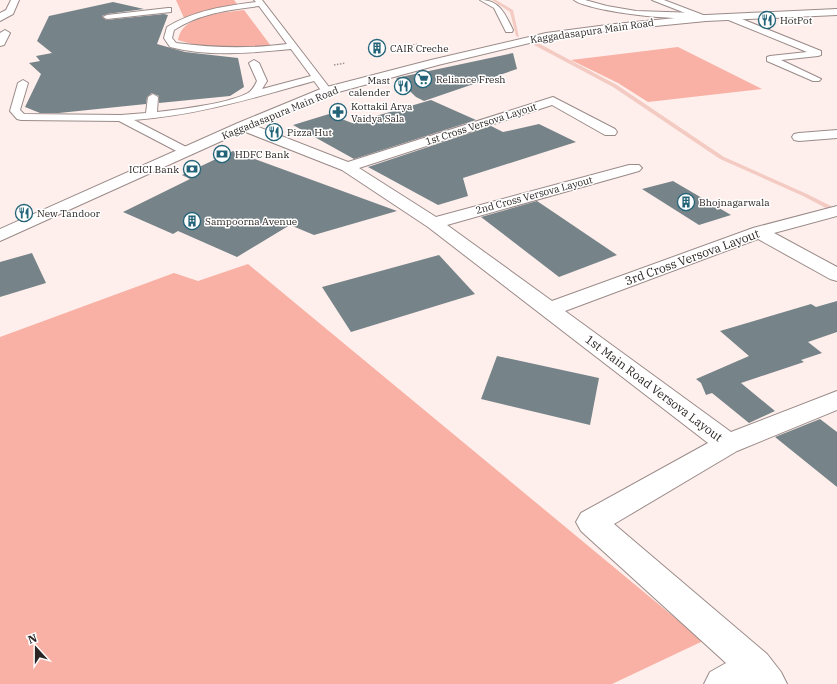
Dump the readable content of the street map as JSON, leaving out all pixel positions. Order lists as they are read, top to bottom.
{
  "streets": {
    "street": [
      "Kaggadasapura Main Road",
      "1st Cross Versova Layout",
      "2nd Cross Versova Layout",
      "3rd Cross Versova Layout",
      "1st Main Road Versova Layout"
    ]
  },
  "crossings": [
    ["Kaggadasapura Main Road", "1st Main Road Versova Layout"],
    ["1st Cross Versova Layout", "1st Main Road Versova Layout"],
    ["2nd Cross Versova Layout", "1st Main Road Versova Layout"],
    ["3rd Cross Versova Layout", "1st Main Road Versova Layout"]
  ],
  "places": {
    "restaurant": [
      "HotPot",
      "Mast calender",
      "Pizza Hut",
      "New Tandoor"
    ],
    "building": ["CAIR Creche", "Bhojnagarwala", "Sampoorna Avenue"],
    "supermarket": ["Reliance Fresh"],
    "pharmacy": ["Kottakil Arya Vaidya Sala"],
    "bank": ["HDFC Bank", "ICICI Bank"]
  },
  "north": "top"
}
